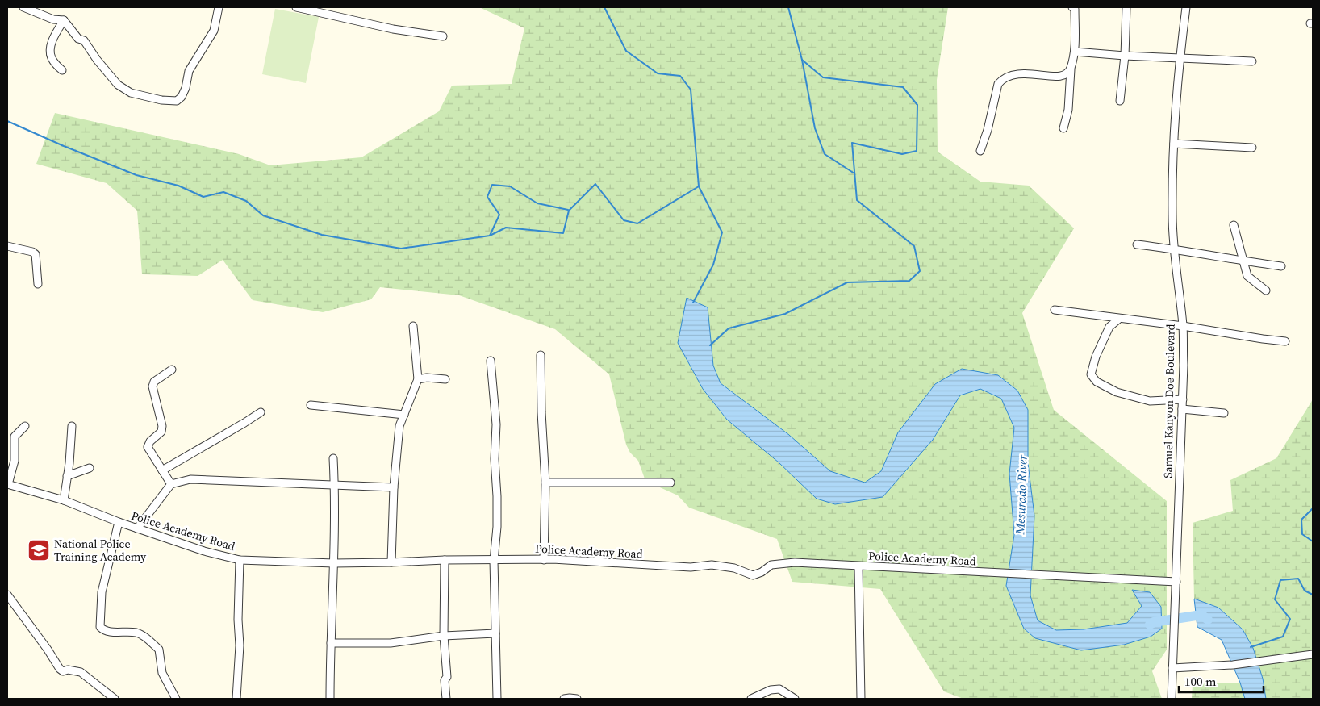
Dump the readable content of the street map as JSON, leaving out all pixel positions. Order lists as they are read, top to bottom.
{
  "streets": {
    "street": ["Samuel Kanyon Doe Boulevard", "Police Academy Road"]
  },
  "crossings": [
    ["Samuel Kanyon Doe Boulevard", "Police Academy Road"]
  ],
  "water": ["Mesurado River"],
  "places": {
    "school or university": ["National Police Training Academy"]
  },
  "scale_bar": "100 m"
}
